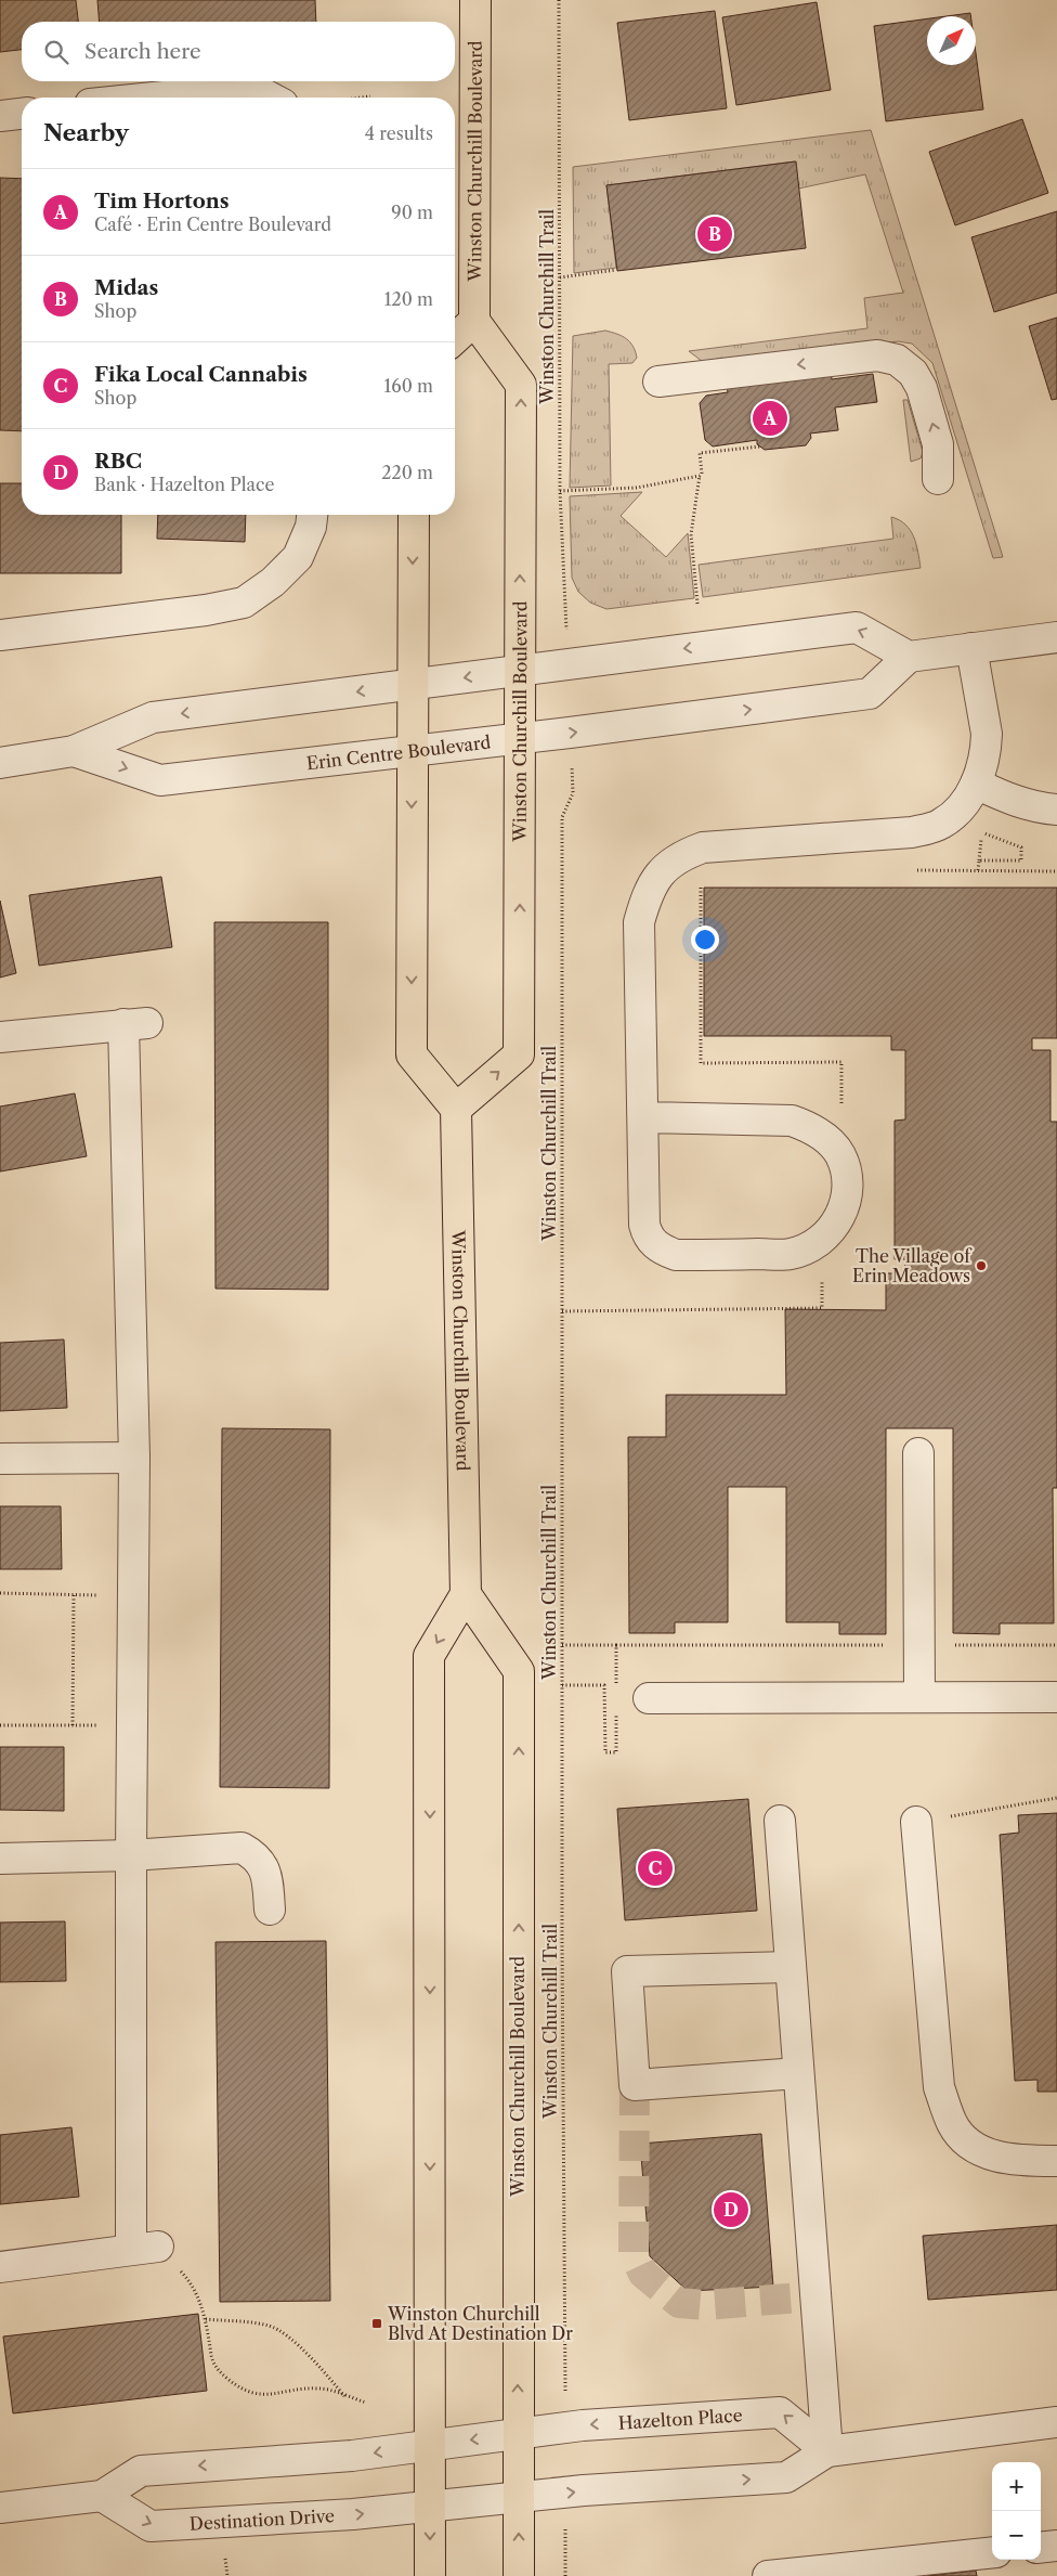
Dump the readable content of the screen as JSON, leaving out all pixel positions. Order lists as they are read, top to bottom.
{
  "streets": {
    "main road": ["Winston Churchill Boulevard"],
    "street": ["Erin Centre Boulevard", "Hazelton Place", "Destination Drive"],
    "path": ["Winston Churchill Trail"]
  },
  "crossings": [
    ["Winston Churchill Boulevard", "Erin Centre Boulevard"],
    ["Winston Churchill Boulevard", "Hazelton Place"],
    ["Winston Churchill Boulevard", "Destination Drive"]
  ],
  "places": {
    "other": ["The Village of Erin Meadows"],
    "transit": ["Winston Churchill Blvd At Destination Dr"]
  },
  "north": "top right",
  "page": {
    "search": "Search here",
    "heading": ["Nearby", "4 results"],
    "list": [
      {
        "mark": "A",
        "name": "Tim Hortons",
        "note": "Café · Erin Centre Boulevard",
        "value": "90 m"
      },
      {
        "mark": "B",
        "name": "Midas",
        "note": "Shop",
        "value": "120 m"
      },
      {
        "mark": "C",
        "name": "Fika Local Cannabis",
        "note": "Shop",
        "value": "160 m"
      },
      {
        "mark": "D",
        "name": "RBC",
        "note": "Bank · Hazelton Place",
        "value": "220 m"
      }
    ],
    "pins": [
      "B",
      "A",
      "C",
      "D"
    ],
    "map_buttons": ["+", "−"]
  }
}
